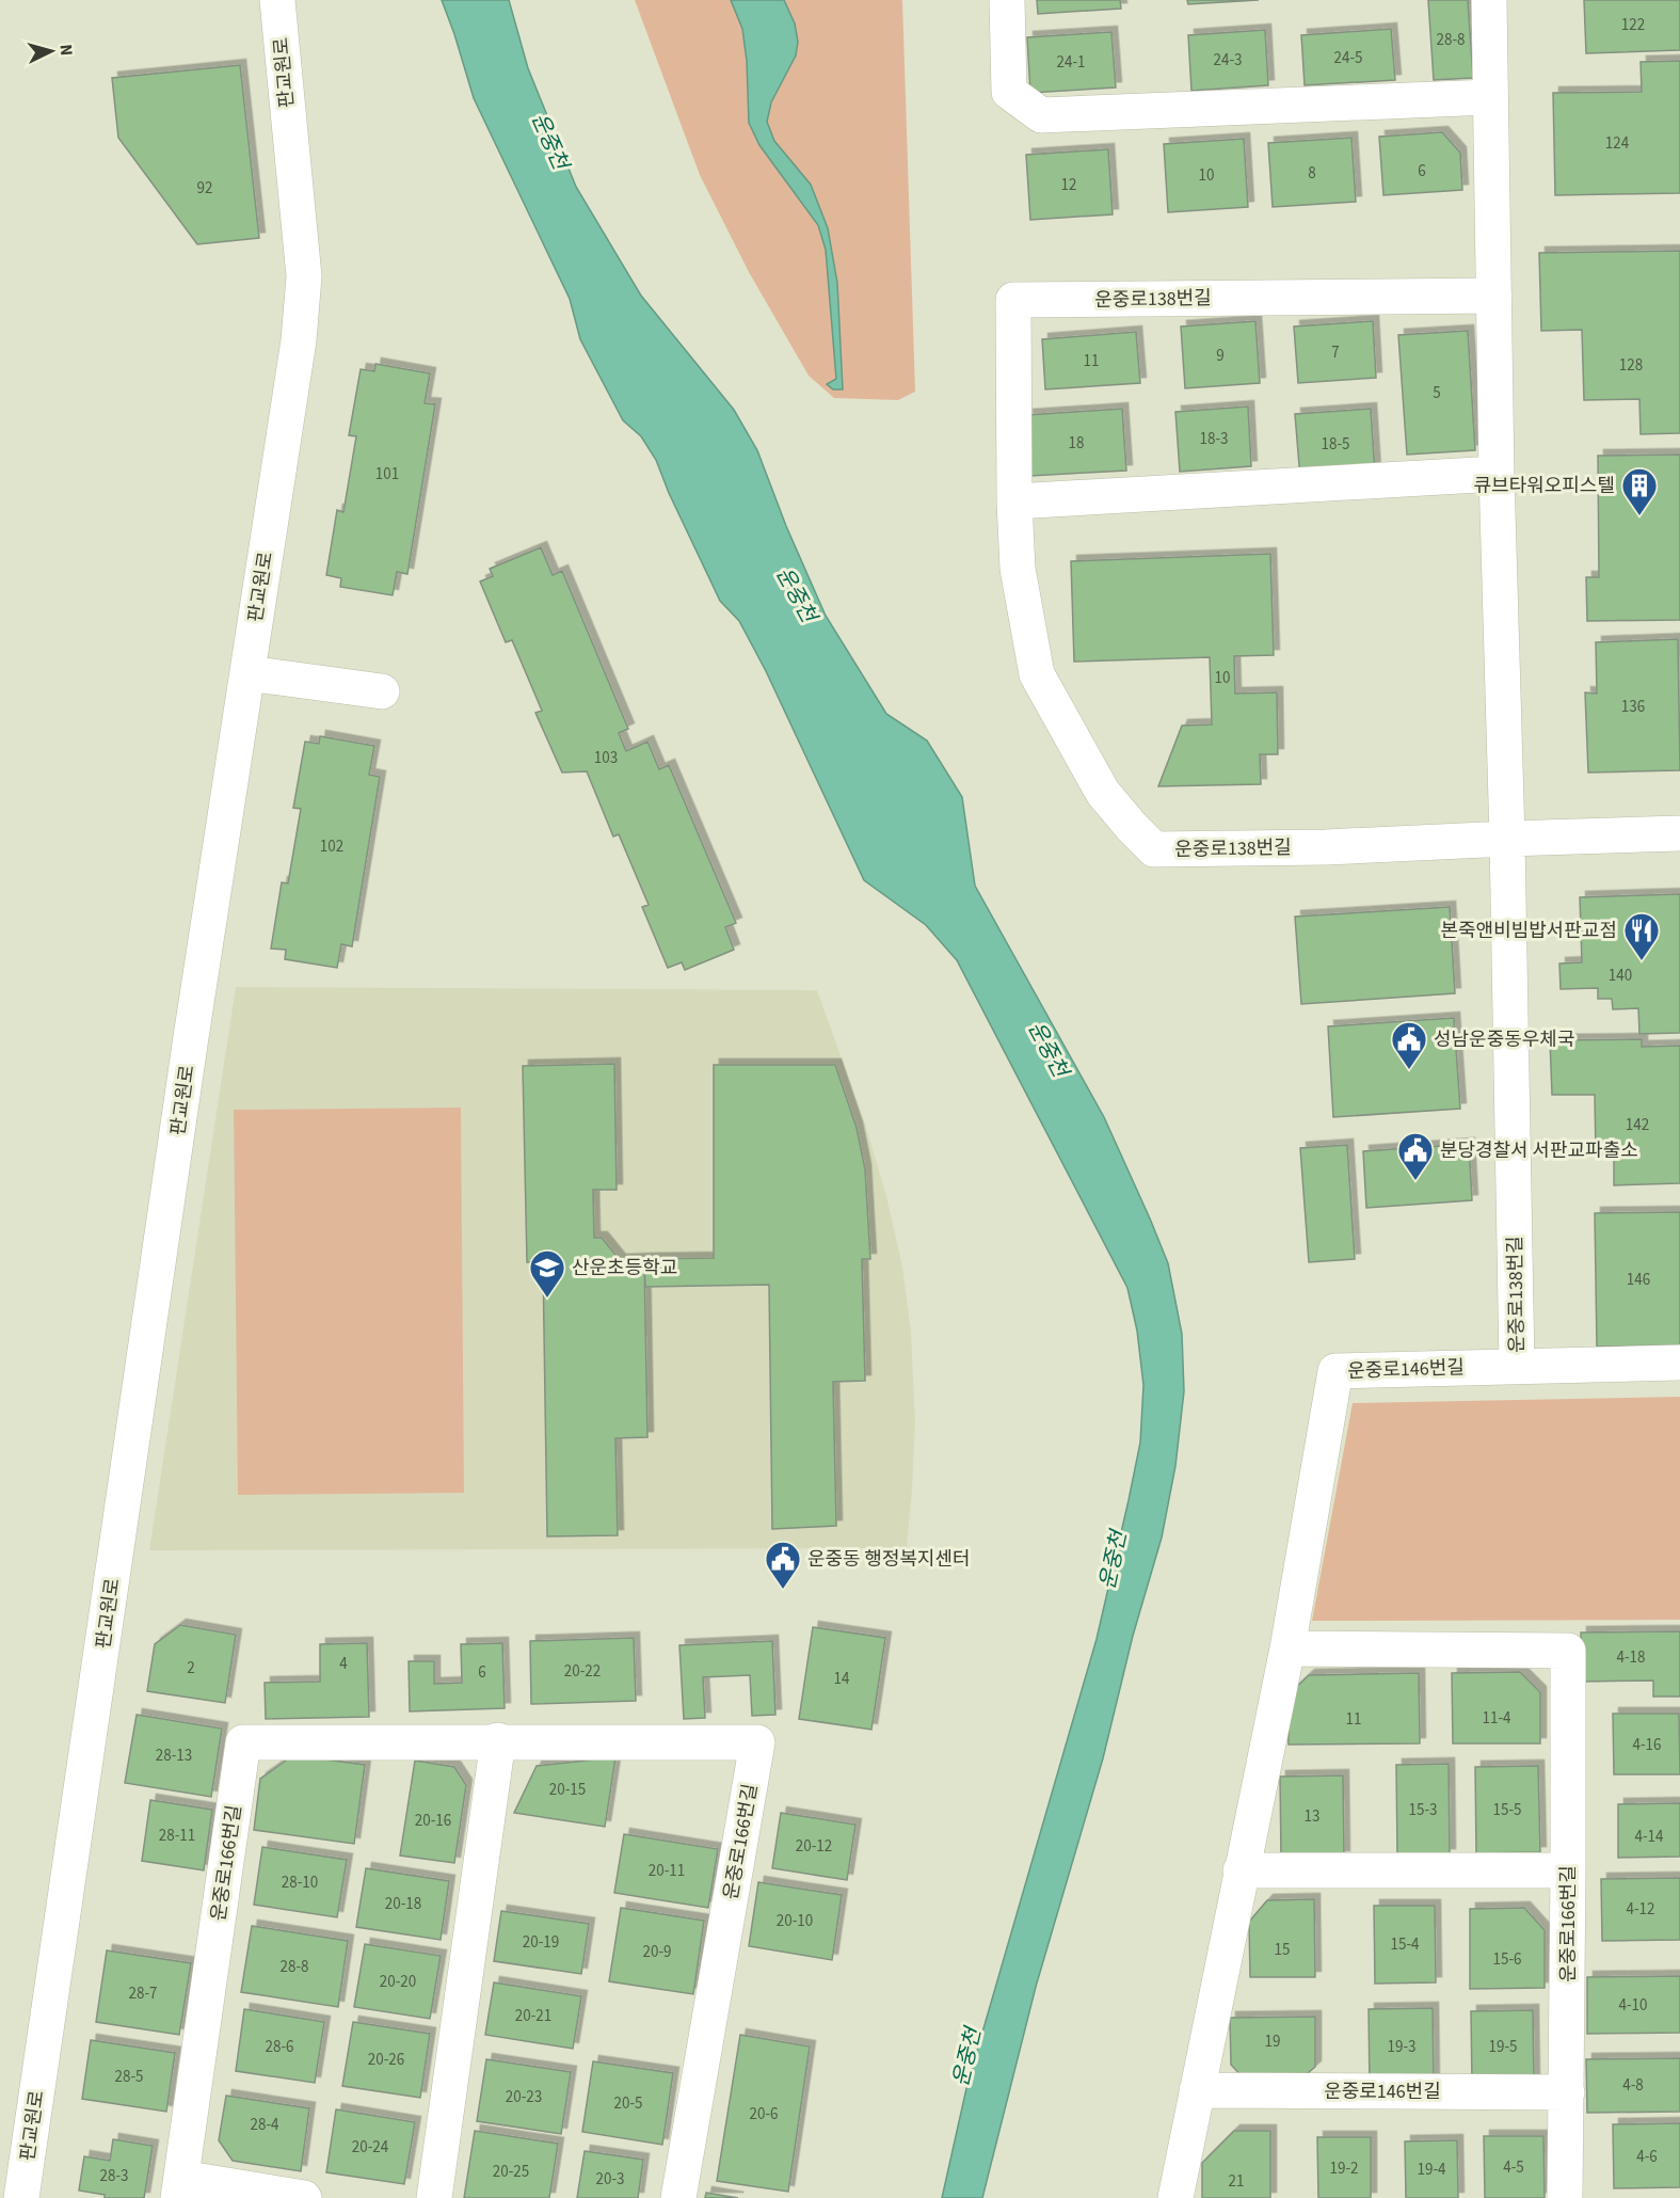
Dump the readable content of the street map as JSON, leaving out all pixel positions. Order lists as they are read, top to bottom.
{
  "streets": {
    "street": [
      "판교원로",
      "운중로138번길",
      "운중로146번길",
      "운중로166번길"
    ]
  },
  "crossings": [
    ["운중로138번길", "운중로146번길"],
    ["운중로146번길", "운중로166번길"]
  ],
  "water": ["운중천"],
  "places": {
    "building": ["큐브타워오피스텔"],
    "restaurant": ["본죽앤비빔밥서판교점"],
    "public building": ["성남운중동우체국", "분당경찰서 서판교파출소", "운중동 행정복지센터"],
    "school or university": ["산운초등학교"]
  },
  "house_numbers": [
    "122",
    "28-8",
    "24-5",
    "24-3",
    "24-1",
    "124",
    "6",
    "8",
    "10",
    "12",
    "92",
    "7",
    "9",
    "11",
    "128",
    "5",
    "18-3",
    "18",
    "18-5",
    "101",
    "10",
    "136",
    "103",
    "102",
    "140",
    "142",
    "146",
    "4-18",
    "4",
    "2",
    "20-22",
    "6",
    "14",
    "11-4",
    "11",
    "4-16",
    "28-13",
    "20-15",
    "15-3",
    "15-5",
    "13",
    "20-16",
    "28-11",
    "4-14",
    "20-12",
    "20-11",
    "28-10",
    "20-18",
    "4-12",
    "20-10",
    "20-19",
    "15-4",
    "15",
    "20-9",
    "15-6",
    "28-8",
    "20-20",
    "28-7",
    "4-10",
    "20-21",
    "19",
    "28-6",
    "19-3",
    "19-5",
    "20-26",
    "28-5",
    "4-8",
    "20-23",
    "20-5",
    "20-6",
    "28-4",
    "20-24",
    "4-6",
    "4-5",
    "19-2",
    "19-4",
    "20-25",
    "28-3",
    "20-3",
    "21"
  ],
  "north": "right"
}
